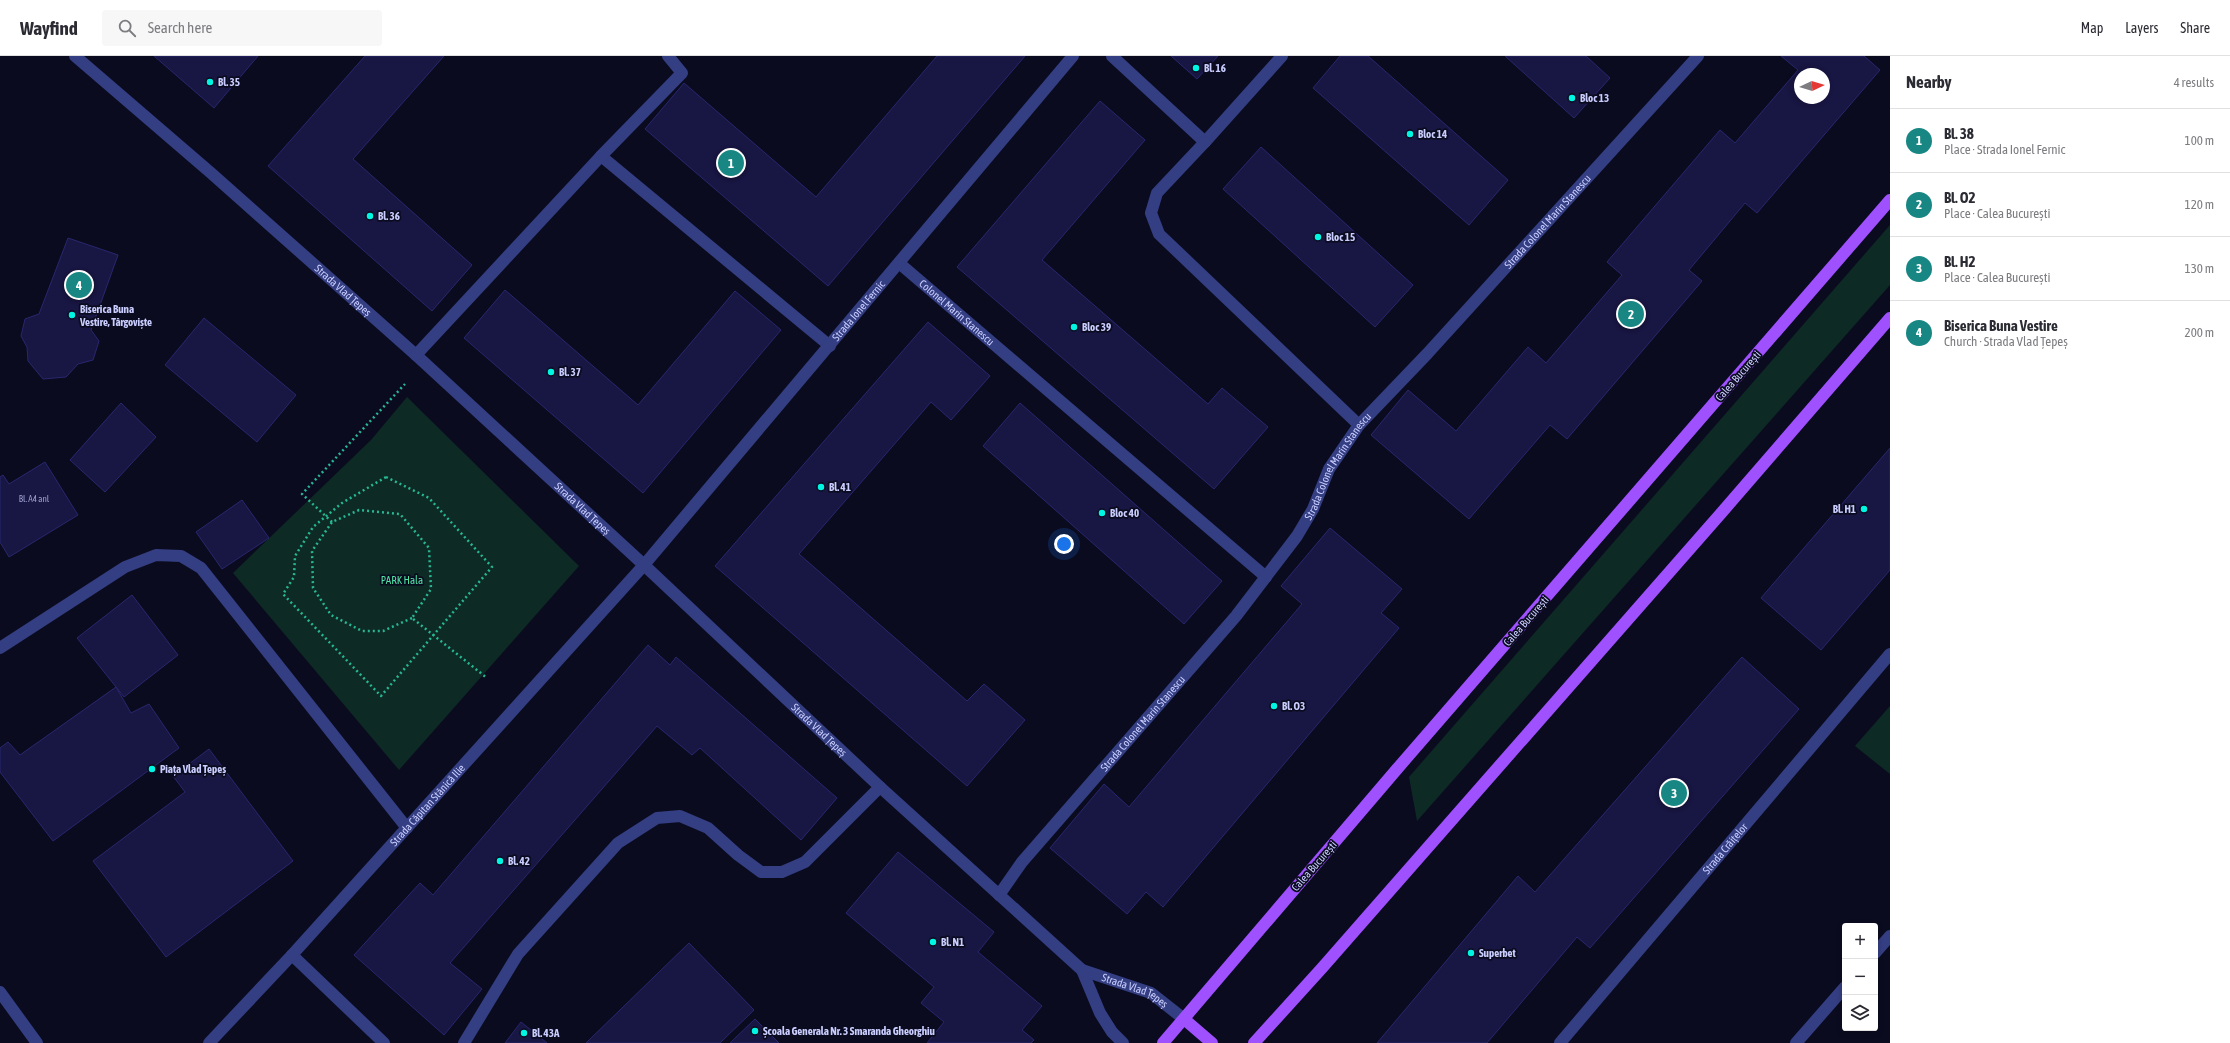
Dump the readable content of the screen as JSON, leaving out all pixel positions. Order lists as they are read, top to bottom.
{
  "streets": {
    "main road": ["Calea București"],
    "street": [
      "Strada Colonel Marin Stanescu",
      "Strada Vlad Țepeș",
      "Strada Ionel Fernic",
      "Colonel Marin Stanescu",
      "Strada Căpitan Stănică Ilie",
      "Strada Crăițelor"
    ]
  },
  "crossings": [
    ["Strada Colonel Marin Stanescu", "Strada Vlad Țepeș"],
    ["Strada Colonel Marin Stanescu", "Colonel Marin Stanescu"],
    ["Strada Vlad Țepeș", "Strada Ionel Fernic"],
    ["Strada Vlad Țepeș", "Calea București"],
    ["Strada Vlad Țepeș", "Strada Căpitan Stănică Ilie"],
    ["Strada Ionel Fernic", "Colonel Marin Stanescu"],
    ["Strada Ionel Fernic", "Strada Căpitan Stănică Ilie"]
  ],
  "parks": ["PARK Hala"],
  "places": [
    "Bl. 16",
    "Bl. 35",
    "Bloc 13",
    "Bloc 14",
    "Bl. 36",
    "Bloc 15",
    "Biserica Buna Vestire, Târgoviște",
    "Bloc 39",
    "Bl. 37",
    "Bl. 41",
    "Bl. H1",
    "Bloc 40",
    "Bl. O3",
    "Piața Vlad Țepeș",
    "Bl. 42",
    "Bl. N1",
    "Superbet",
    "Școala Generala Nr. 3 Smaranda Gheorghiu",
    "Bl. 43A"
  ],
  "house_numbers": ["Bl. A4 anl"],
  "north": "right",
  "page": {
    "header": "Wayfind",
    "search": "Search here",
    "nav": ["Map", "Layers", "Share"],
    "heading": ["Nearby", "4 results"],
    "list": [
      {
        "mark": "1",
        "name": "Bl. 38",
        "note": "Place · Strada Ionel Fernic",
        "value": "100 m"
      },
      {
        "mark": "2",
        "name": "Bl. O2",
        "note": "Place · Calea București",
        "value": "120 m"
      },
      {
        "mark": "3",
        "name": "Bl. H2",
        "note": "Place · Calea București",
        "value": "130 m"
      },
      {
        "mark": "4",
        "name": "Biserica Buna Vestire",
        "note": "Church · Strada Vlad Țepeș",
        "value": "200 m"
      }
    ],
    "pins": [
      "1",
      "4",
      "2",
      "3"
    ],
    "map_buttons": ["+", "−"]
  }
}
